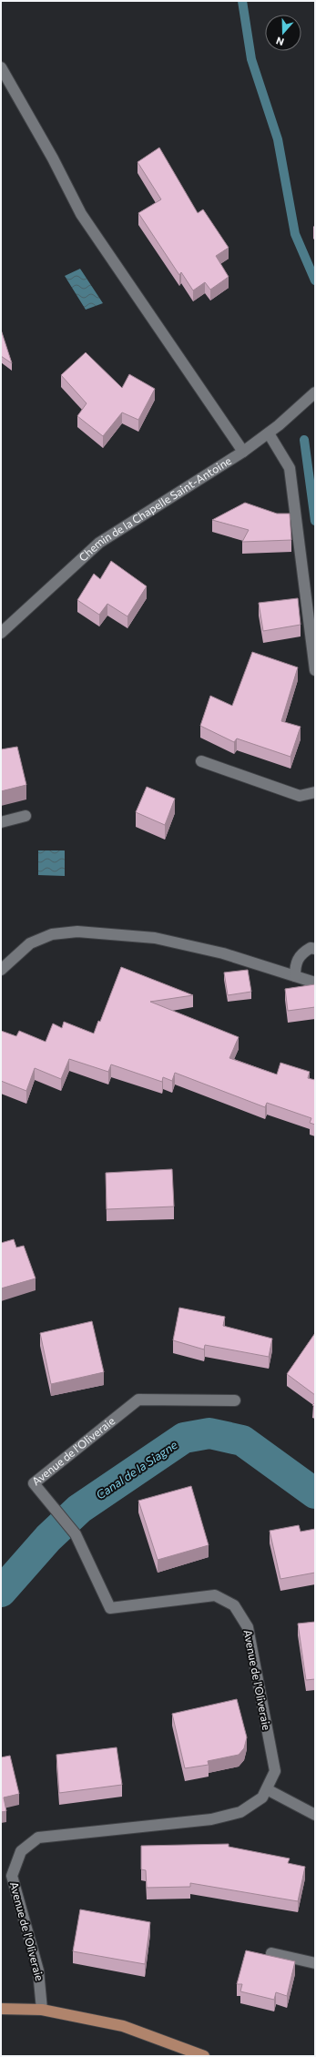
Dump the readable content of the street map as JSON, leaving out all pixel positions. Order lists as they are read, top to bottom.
{
  "streets": {
    "street": ["Chemin de la Chapelle Saint-Antoine", "Avenue de l'Oliveraie"]
  },
  "water": ["Canal de la Siagne"],
  "north": "bottom"
}
